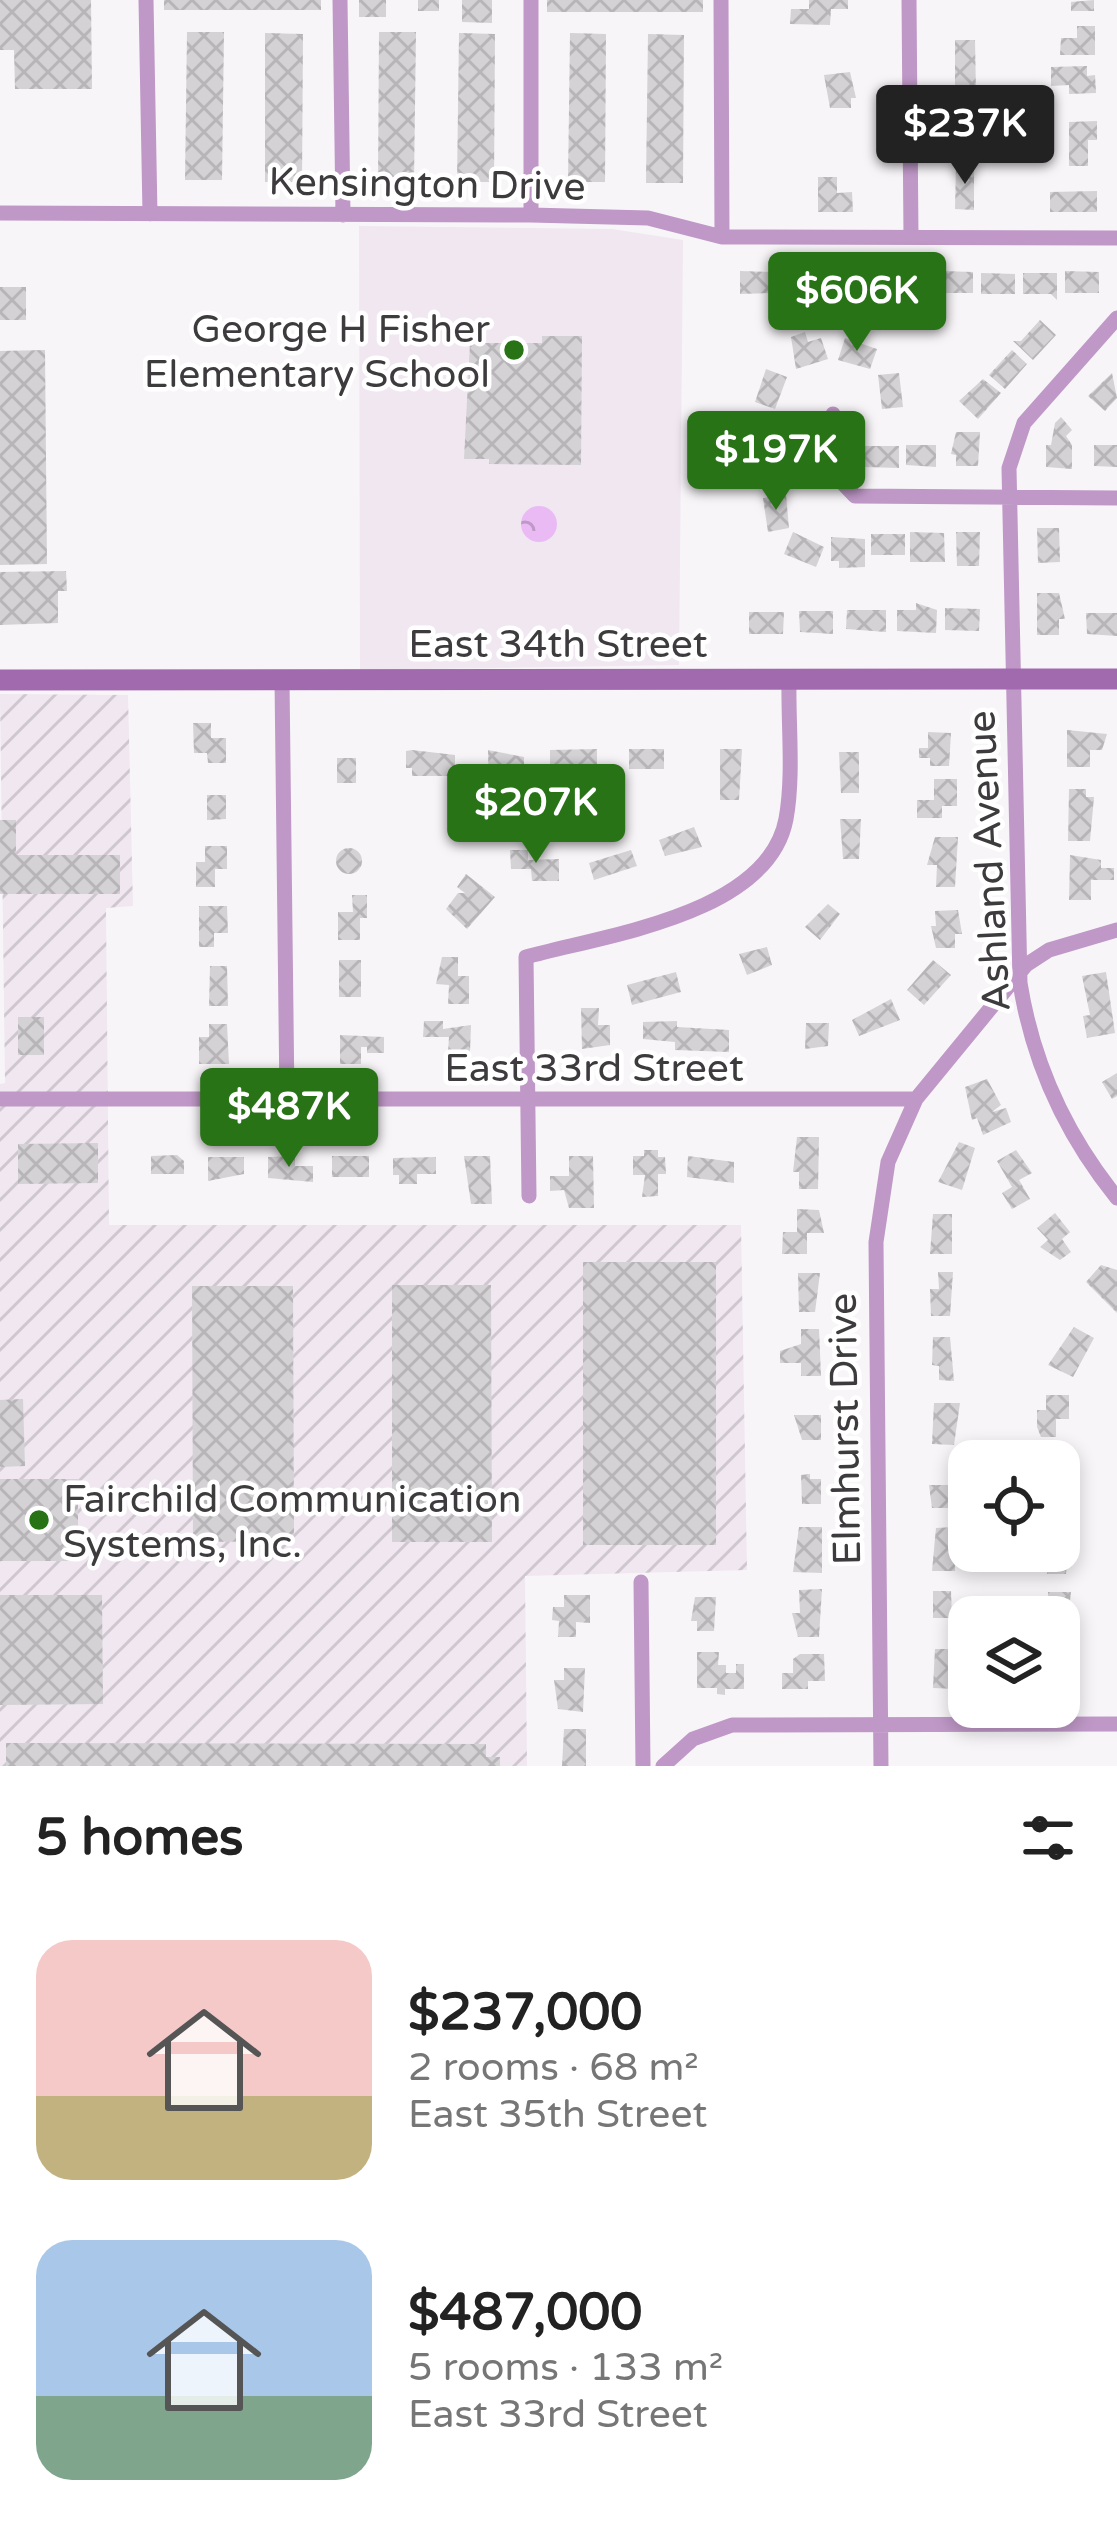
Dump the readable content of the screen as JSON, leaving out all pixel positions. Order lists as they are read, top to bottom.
{
  "streets": {
    "street": [
      "Kensington Drive",
      "East 34th Street",
      "Ashland Avenue",
      "East 33rd Street",
      "Elmhurst Drive"
    ]
  },
  "crossings": [
    ["East 34th Street", "Ashland Avenue"],
    ["East 33rd Street", "Elmhurst Drive"]
  ],
  "places": ["George H Fisher Elementary School", "Fairchild Communication Systems, Inc."],
  "page": {
    "price": [
      "$237K",
      "$606K",
      "$197K",
      "$207K",
      "$487K"
    ],
    "heading": "5 homes",
    "list": [
      {
        "name": "$237,000",
        "note": "2 rooms · 68 m² · East 35th Street"
      },
      {
        "name": "$487,000",
        "note": "5 rooms · 133 m² · East 33rd Street"
      }
    ]
  }
}
